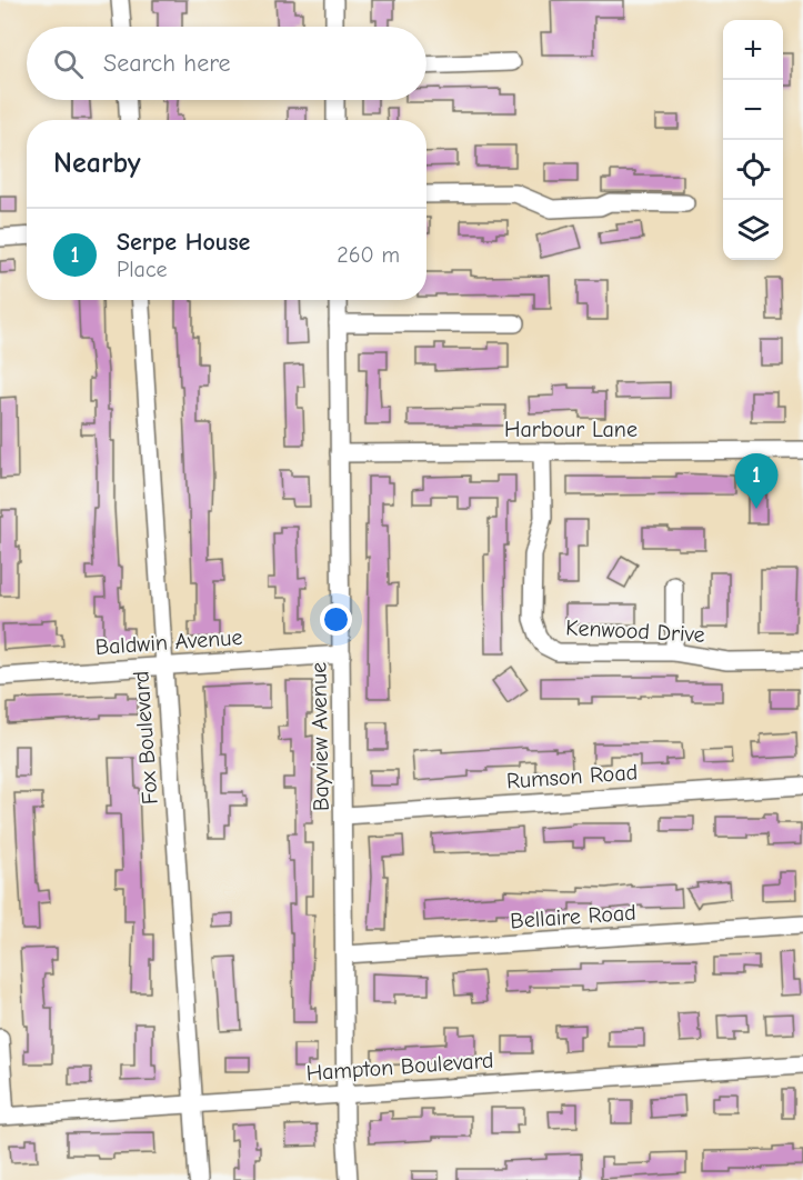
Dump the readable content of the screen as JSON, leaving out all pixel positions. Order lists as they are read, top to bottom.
{
  "streets": {
    "street": [
      "Harbour Lane",
      "Kenwood Drive",
      "Baldwin Avenue",
      "Bayview Avenue",
      "Fox Boulevard",
      "Rumson Road",
      "Bellaire Road",
      "Hampton Boulevard"
    ]
  },
  "crossings": [
    ["Harbour Lane", "Kenwood Drive"],
    ["Harbour Lane", "Bayview Avenue"],
    ["Baldwin Avenue", "Bayview Avenue"],
    ["Baldwin Avenue", "Fox Boulevard"],
    ["Bayview Avenue", "Rumson Road"],
    ["Bayview Avenue", "Bellaire Road"],
    ["Bayview Avenue", "Hampton Boulevard"],
    ["Fox Boulevard", "Hampton Boulevard"]
  ],
  "page": {
    "map_buttons": ["+", "−"],
    "search": "Search here",
    "heading": "Nearby",
    "list": [
      {
        "mark": "1",
        "name": "Serpe House",
        "note": "Place",
        "value": "260 m"
      }
    ],
    "pins": "1"
  }
}
